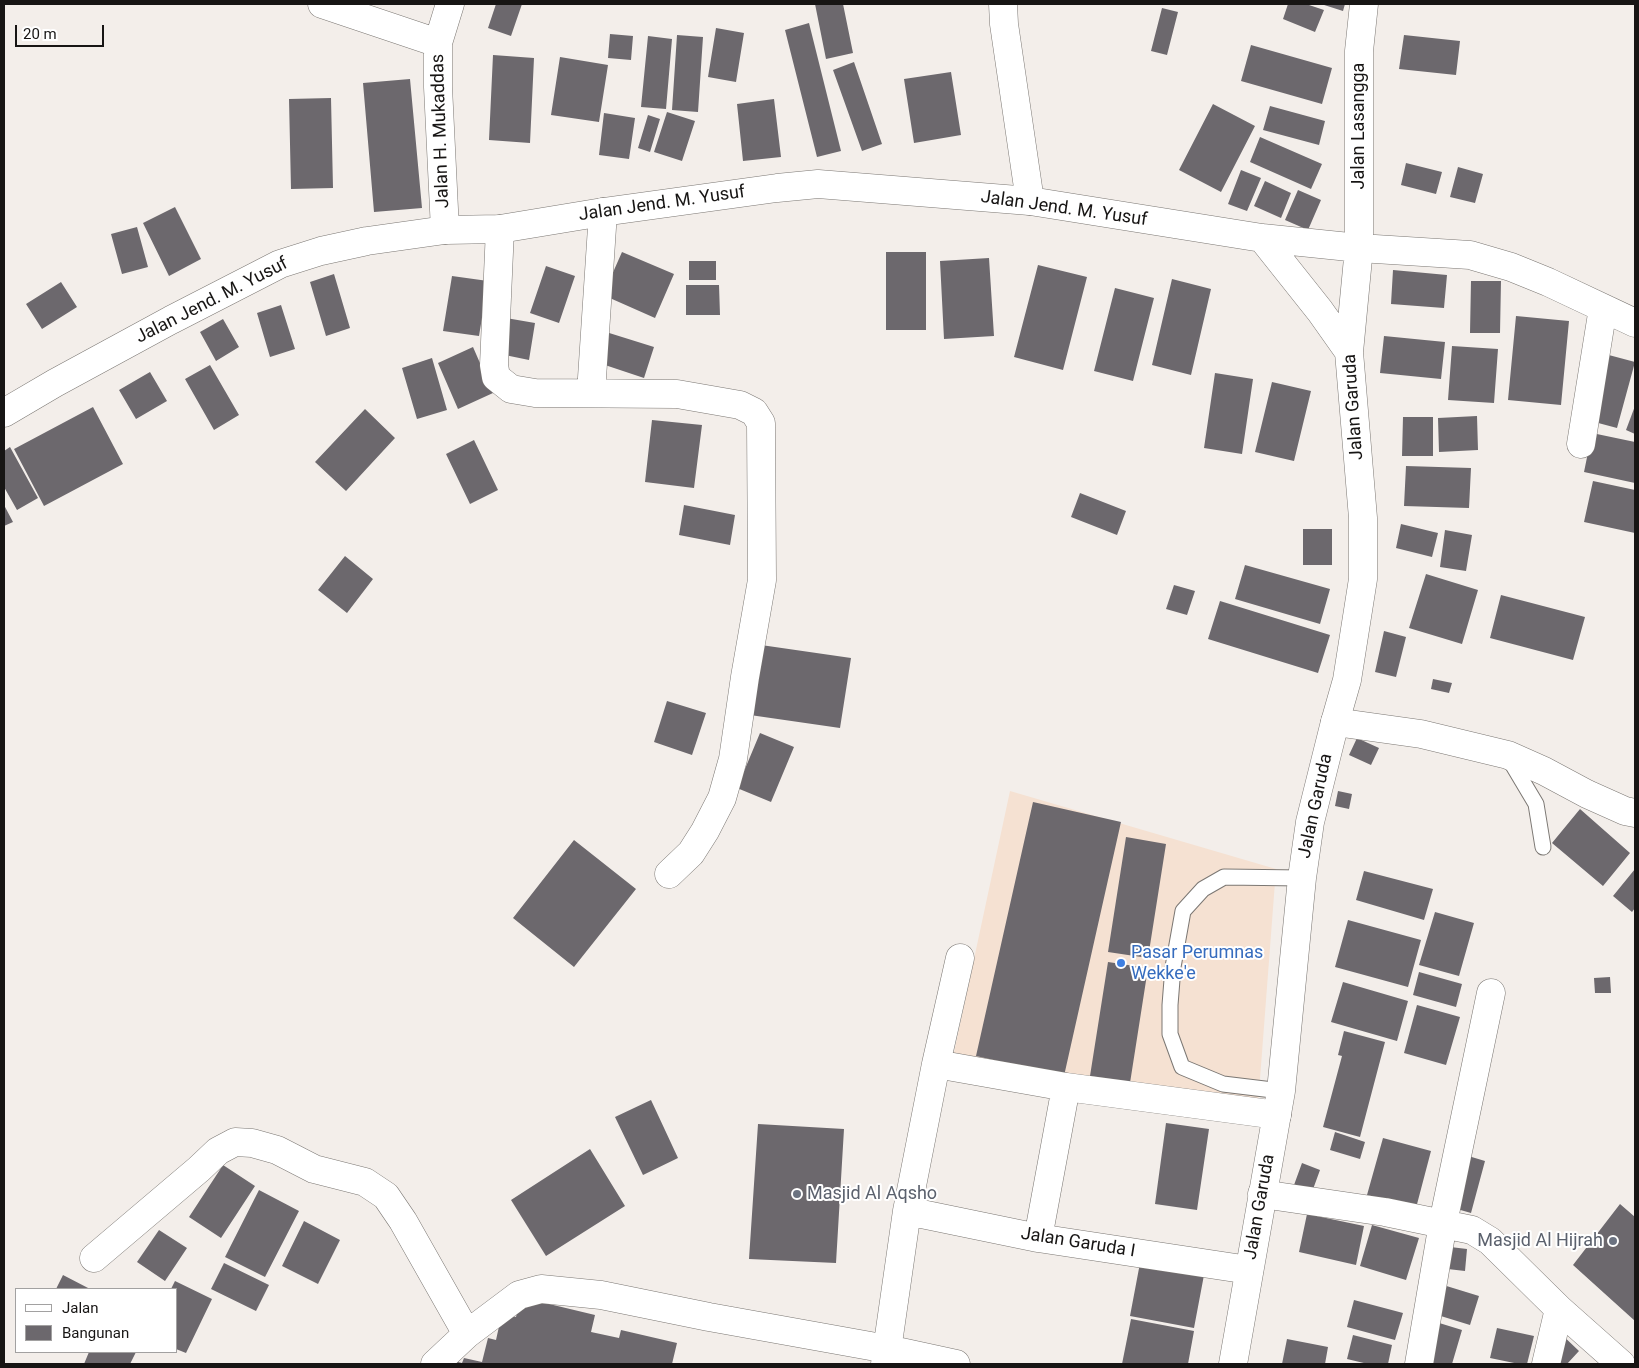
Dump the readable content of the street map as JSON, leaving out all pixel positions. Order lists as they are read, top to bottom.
{
  "streets": {
    "main road": [
      "Jalan Lasangga",
      "Jalan H. Mukaddas",
      "Jalan Jend. M. Yusuf",
      "Jalan Garuda",
      "Jalan Garuda I"
    ]
  },
  "crossings": [
    ["Jalan Lasangga", "Jalan Jend. M. Yusuf"],
    ["Jalan Lasangga", "Jalan Garuda"],
    ["Jalan H. Mukaddas", "Jalan Jend. M. Yusuf"],
    ["Jalan Jend. M. Yusuf", "Jalan Garuda"],
    ["Jalan Garuda", "Jalan Garuda I"]
  ],
  "places": ["Pasar Perumnas Wekke'e", "Masjid Al Aqsho", "Masjid Al Hijrah"],
  "legend": ["Jalan", "Bangunan"],
  "scale_bar": "20 m"
}
